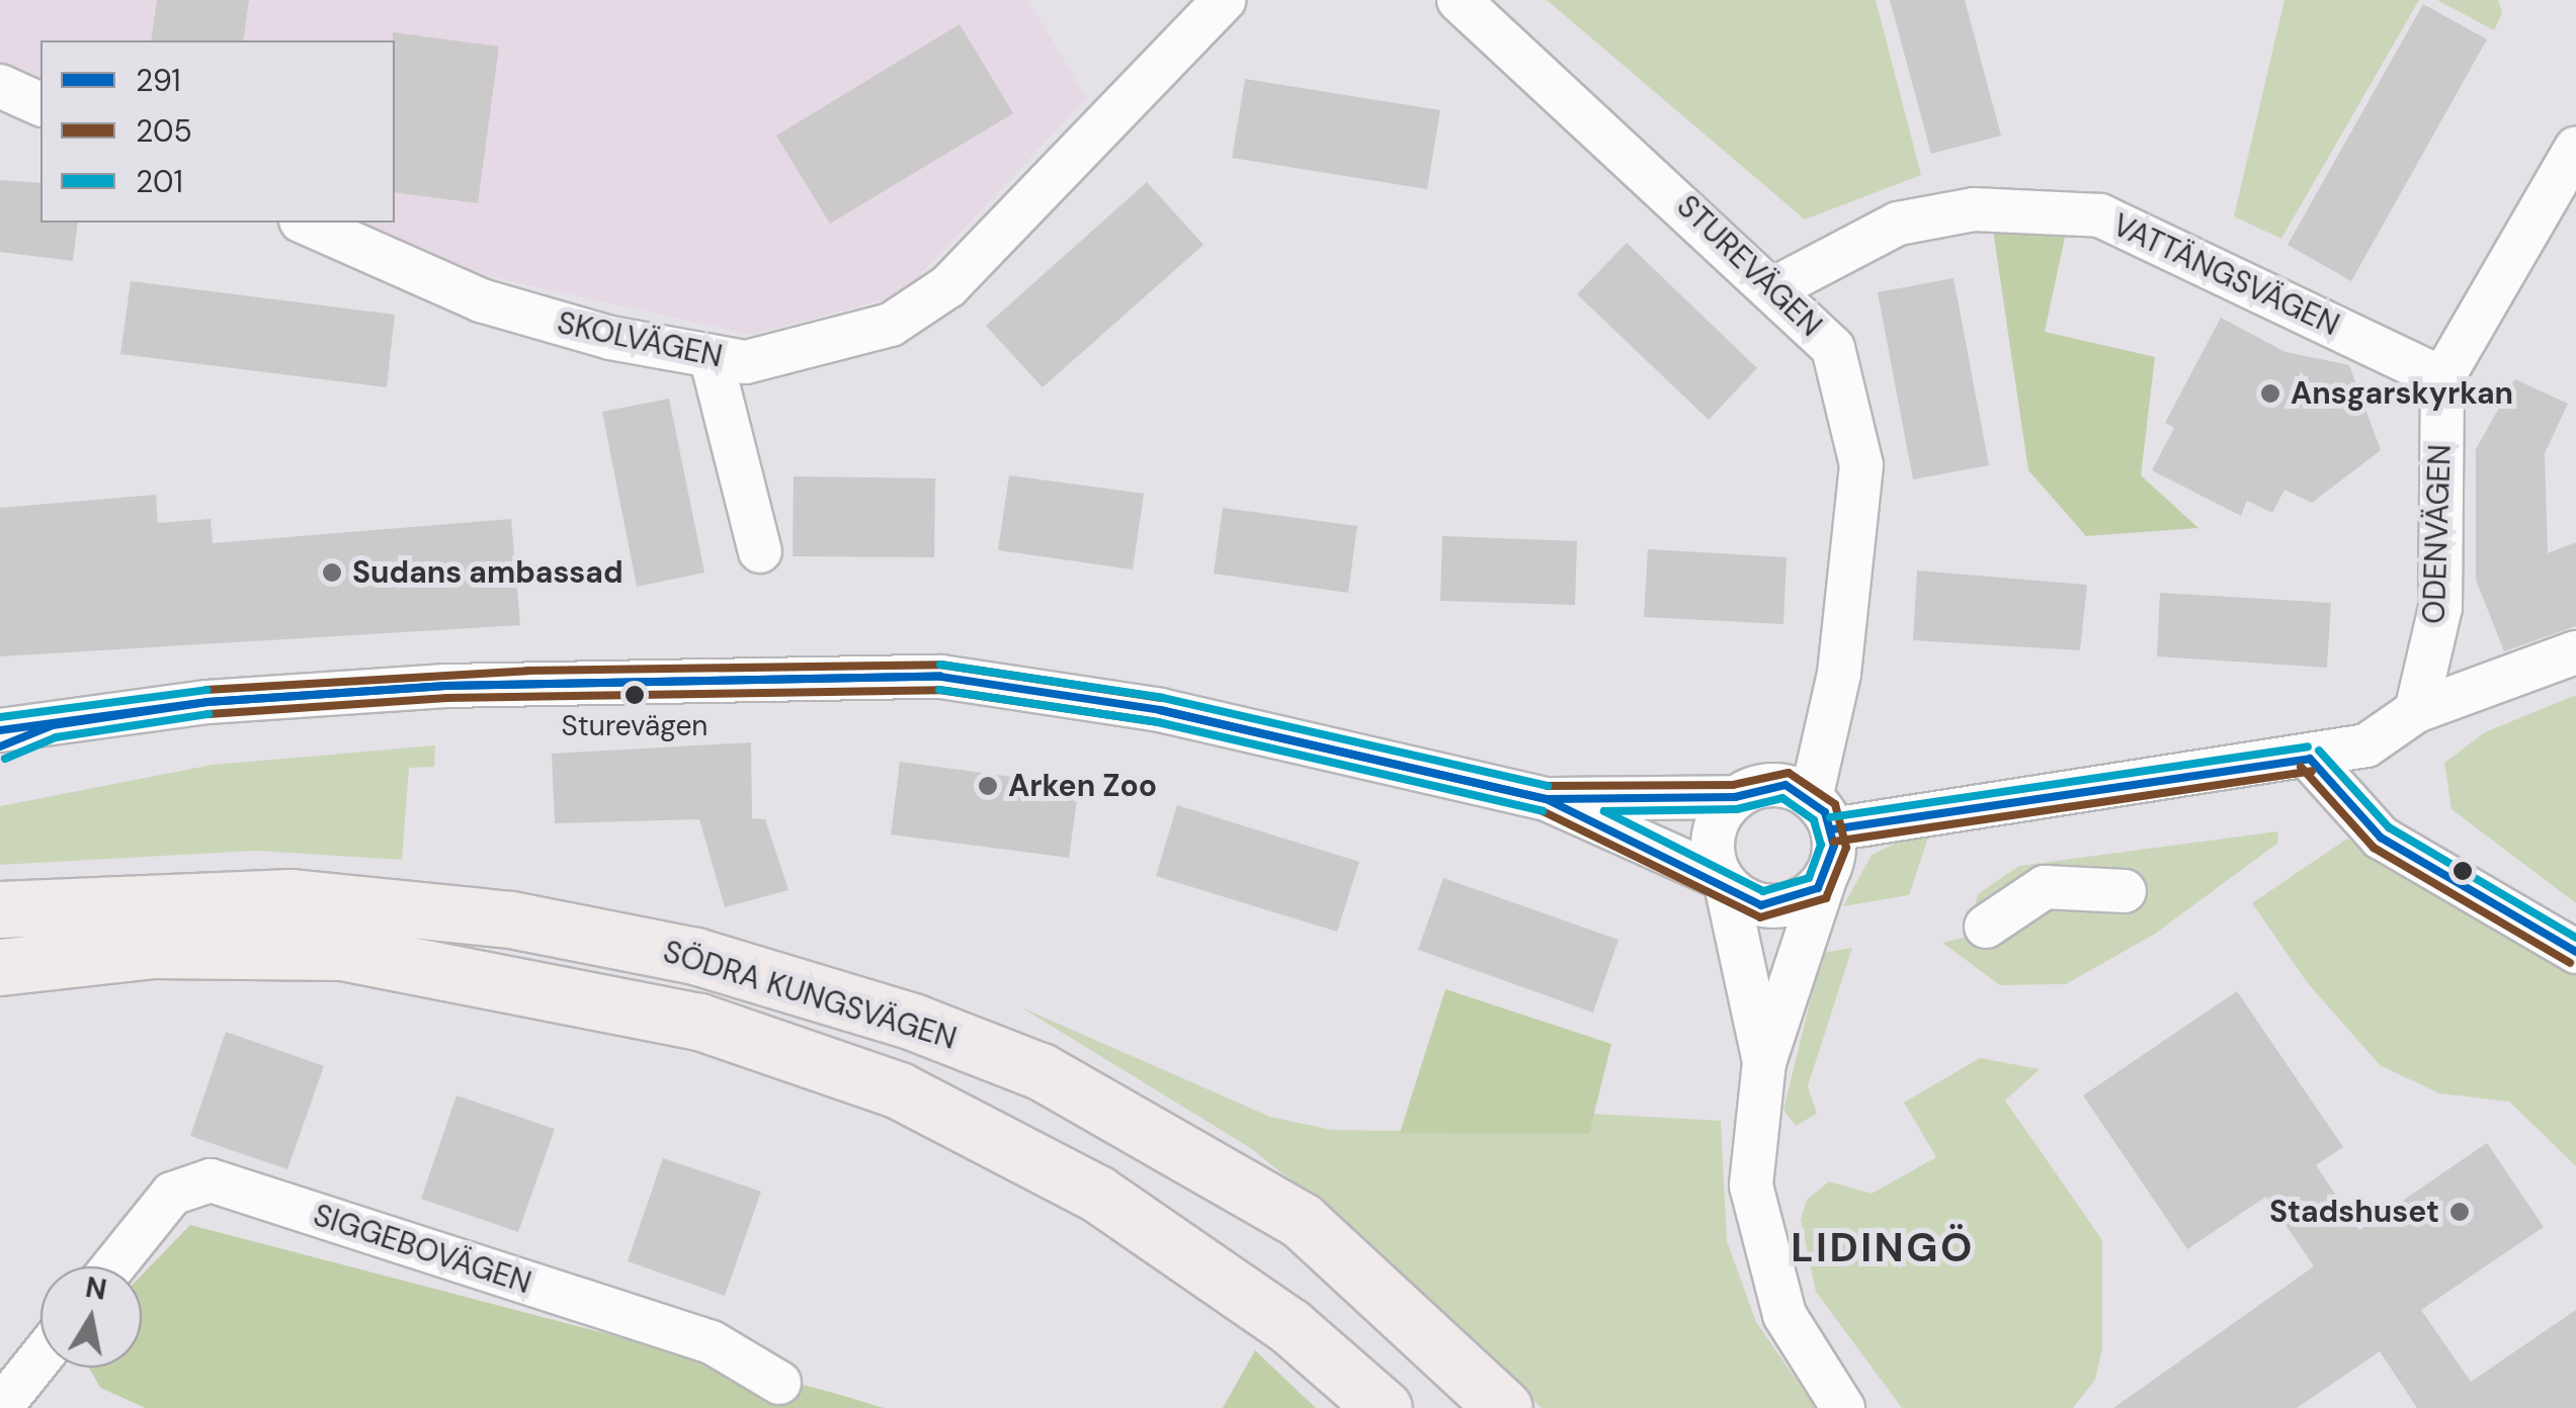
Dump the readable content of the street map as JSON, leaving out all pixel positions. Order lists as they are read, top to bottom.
{
  "streets": {
    "main road": ["SÖDRA KUNGSVÄGEN"],
    "street": [
      "STUREVÄGEN",
      "VATTÄNGSVÄGEN",
      "SKOLVÄGEN",
      "ODENVÄGEN",
      "SIGGEBOVÄGEN"
    ]
  },
  "crossings": [
    ["STUREVÄGEN", "VATTÄNGSVÄGEN"],
    ["VATTÄNGSVÄGEN", "ODENVÄGEN"]
  ],
  "districts": ["LIDINGÖ"],
  "places": [
    "Ansgarskyrkan",
    "Sudans ambassad",
    "Sturevägen",
    "Arken Zoo",
    "Stadshuset"
  ],
  "lines": ["transit line 205", "transit line 201", "transit line 291"],
  "legend": ["291", "205", "201"],
  "north": "top"
}
